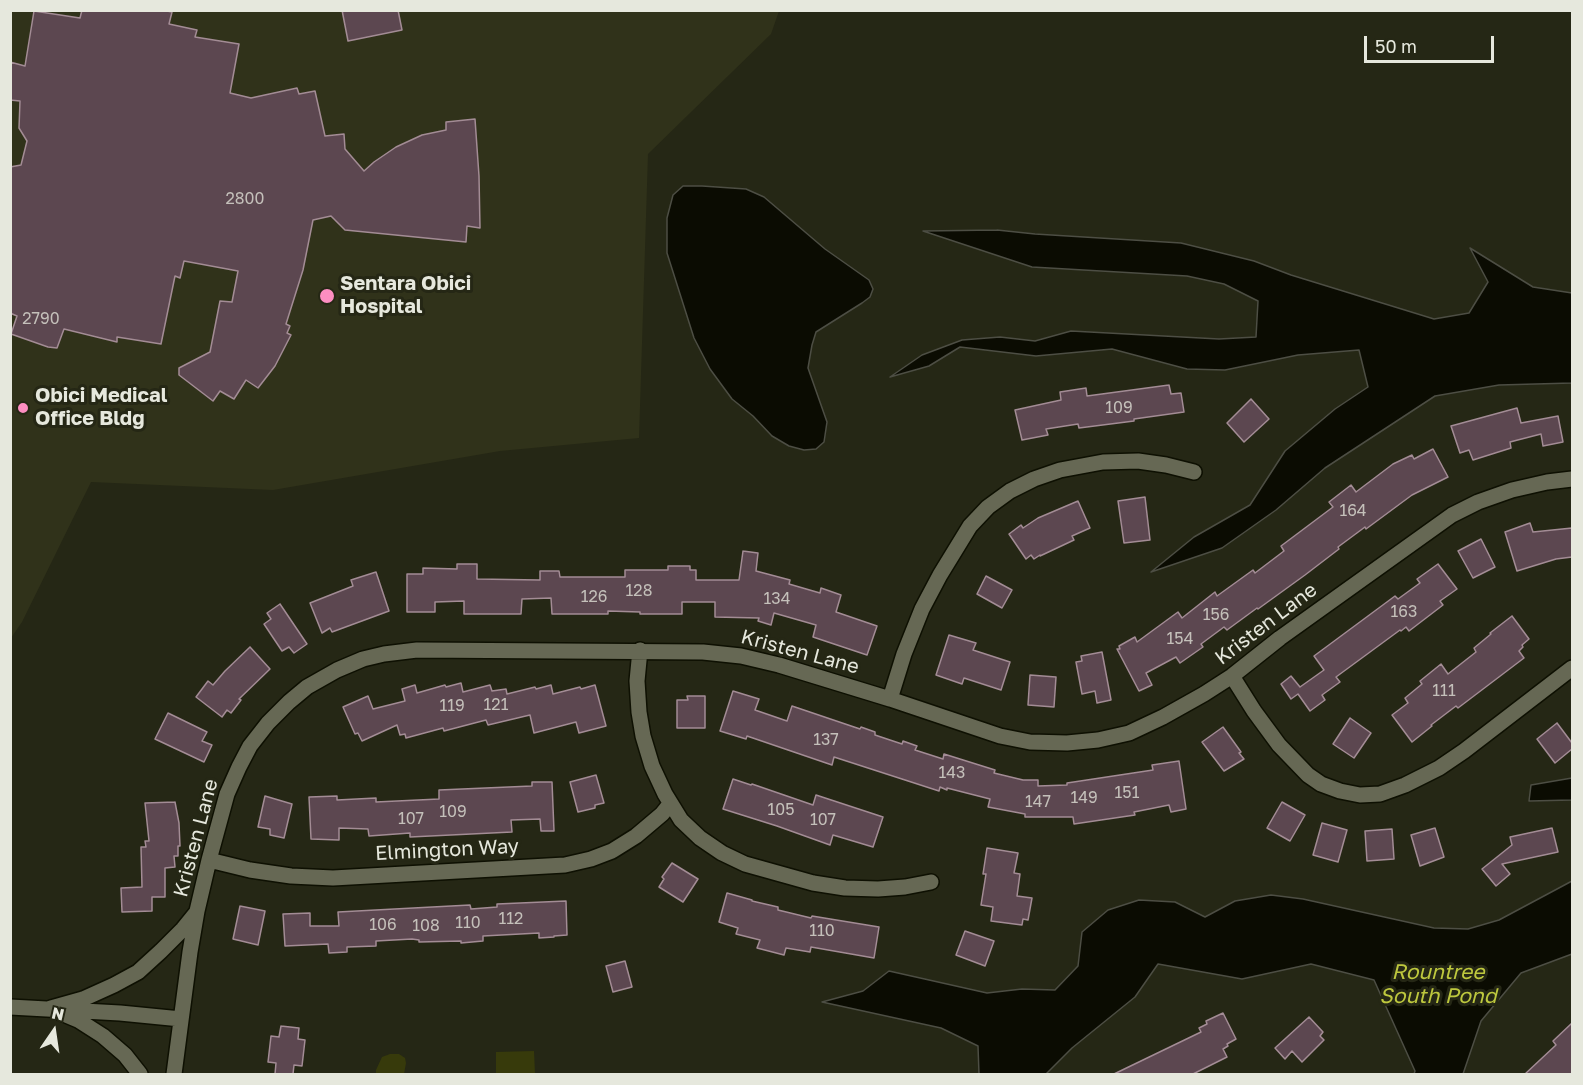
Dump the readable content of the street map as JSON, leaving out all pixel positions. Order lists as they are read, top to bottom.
{
  "streets": {
    "street": ["Kristen Lane", "Elmington Way"]
  },
  "crossings": [
    ["Kristen Lane", "Elmington Way"]
  ],
  "water": ["Rountree South Pond"],
  "places": ["Sentara Obici Hospital", "Obici Medical Office Bldg"],
  "house_numbers": [
    "2800",
    "2790",
    "109",
    "164",
    "128",
    "126",
    "134",
    "163",
    "156",
    "154",
    "111",
    "121",
    "119",
    "137",
    "143",
    "151",
    "149",
    "147",
    "105",
    "109",
    "107",
    "107",
    "112",
    "110",
    "106",
    "108",
    "110"
  ],
  "scale_bar": "50 m",
  "north": "top"
}
